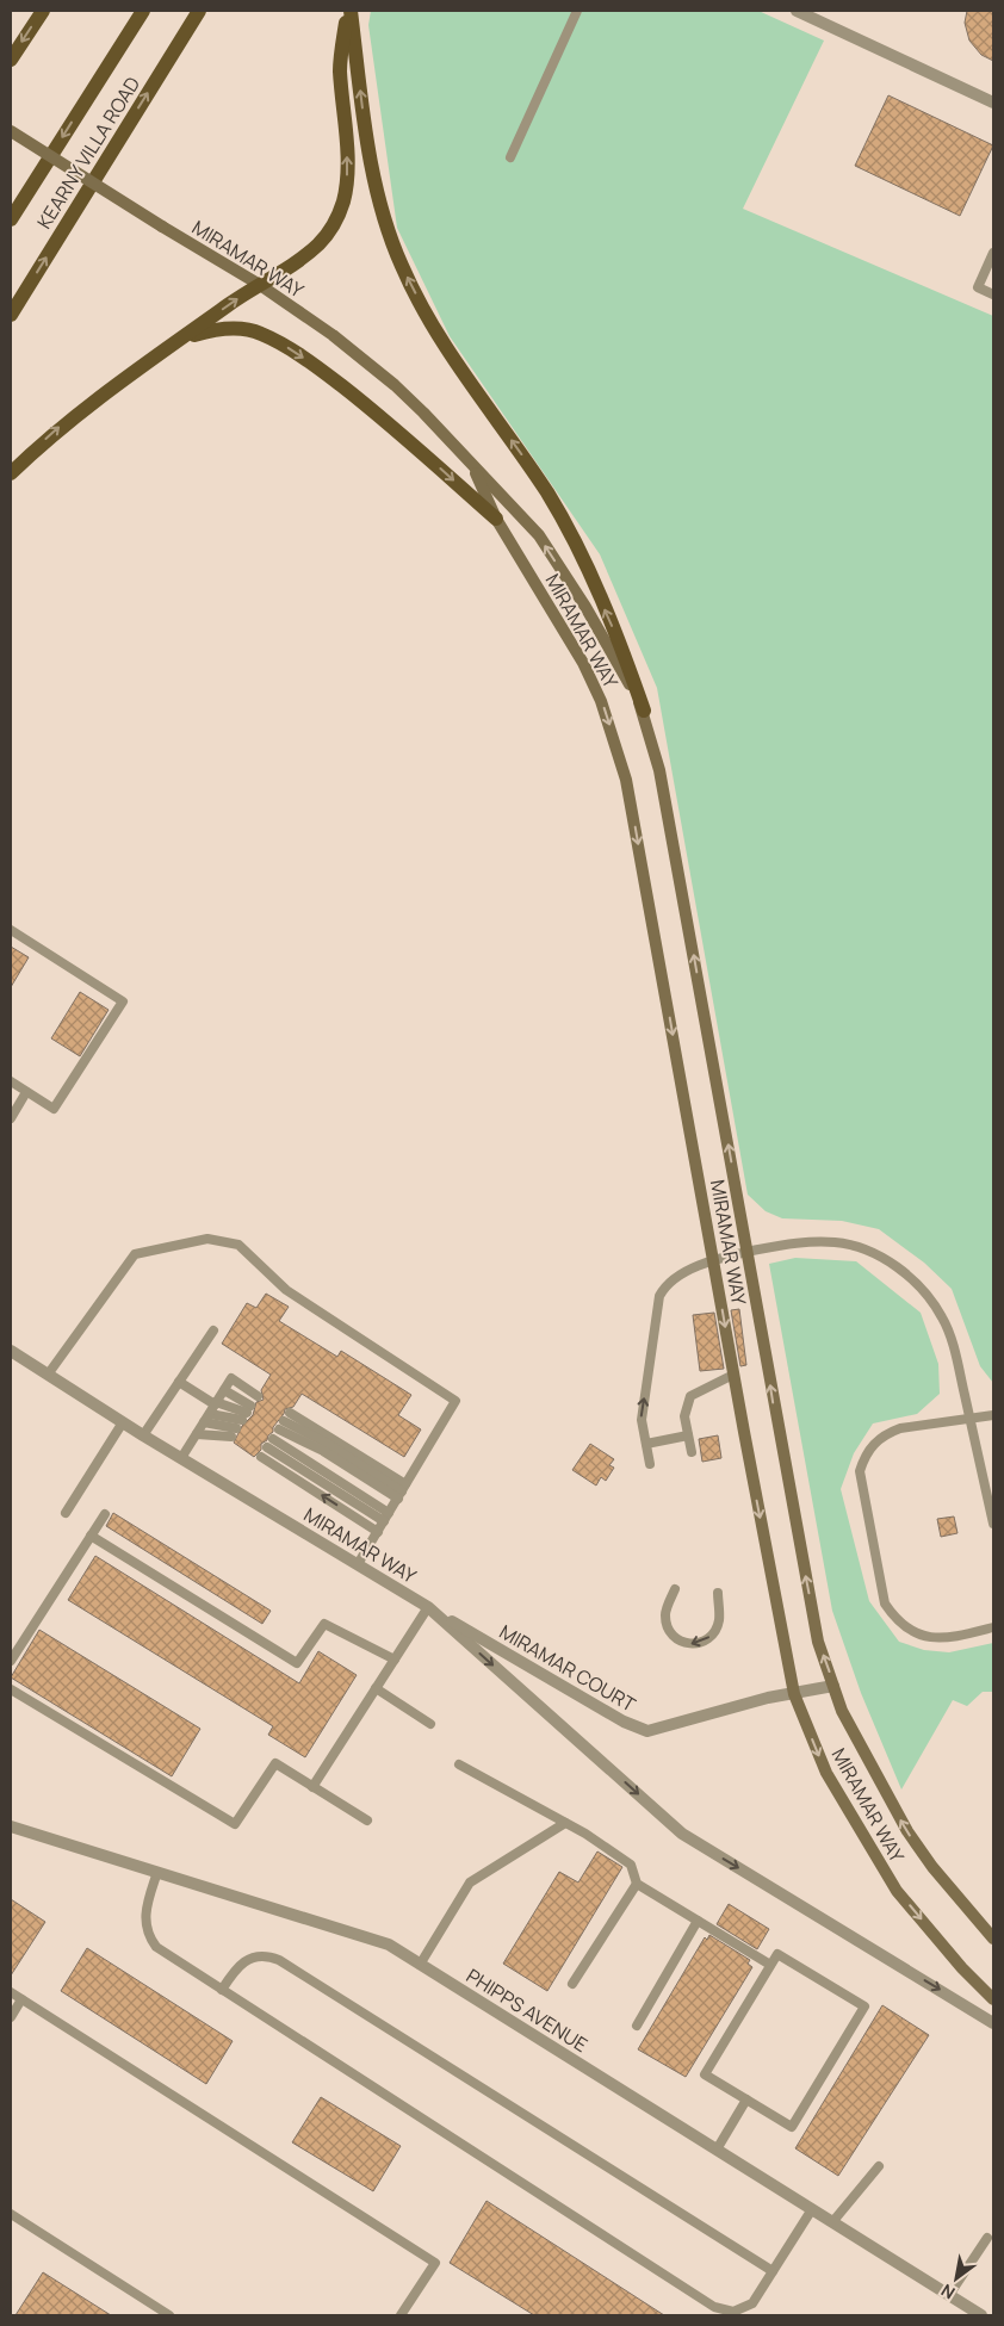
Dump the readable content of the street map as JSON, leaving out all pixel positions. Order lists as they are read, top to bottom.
{
  "streets": {
    "main road": ["KEARNY VILLA ROAD", "MIRAMAR WAY"],
    "street": ["MIRAMAR COURT", "PHIPPS AVENUE"]
  },
  "crossings": [
    ["MIRAMAR WAY", "MIRAMAR COURT"]
  ],
  "north": "bottom left"
}
